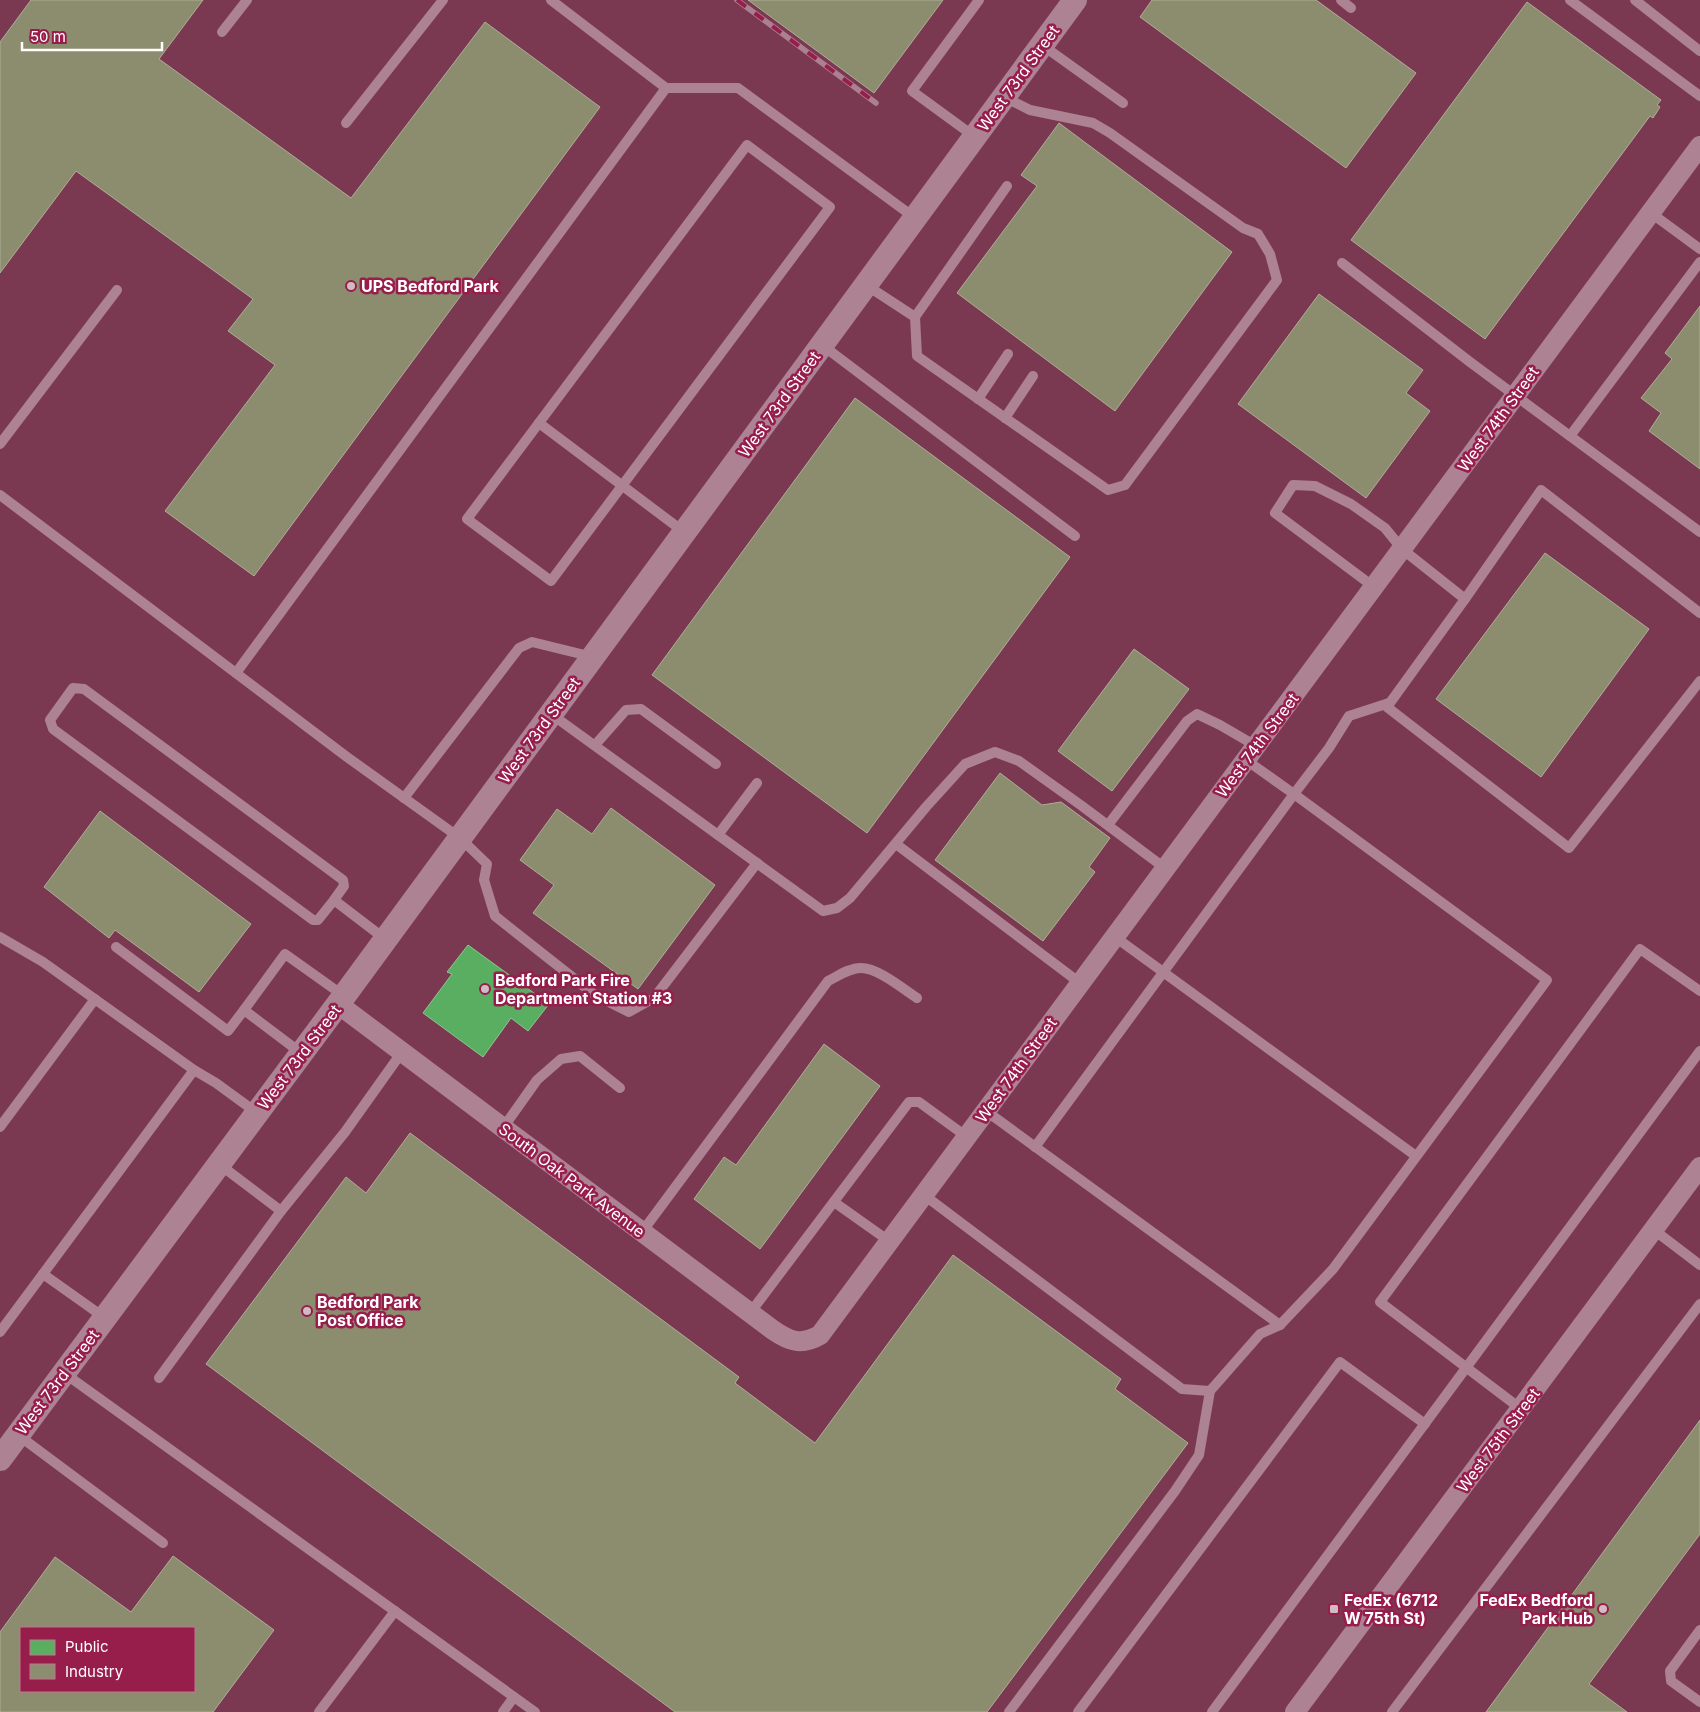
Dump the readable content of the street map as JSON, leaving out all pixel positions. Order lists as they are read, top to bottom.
{
  "streets": {
    "street": [
      "West 73rd Street",
      "West 74th Street",
      "South Oak Park Avenue",
      "West 75th Street"
    ]
  },
  "crossings": [
    ["West 73rd Street", "South Oak Park Avenue"],
    ["West 74th Street", "South Oak Park Avenue"]
  ],
  "places": {
    "other": [
      "UPS Bedford Park",
      "Bedford Park Fire Department Station #3",
      "Bedford Park Post Office",
      "FedEx Bedford Park Hub"
    ],
    "transit": ["FedEx (6712 W 75th St)"]
  },
  "legend": ["Public", "Industry"],
  "scale_bar": "50 m"
}
